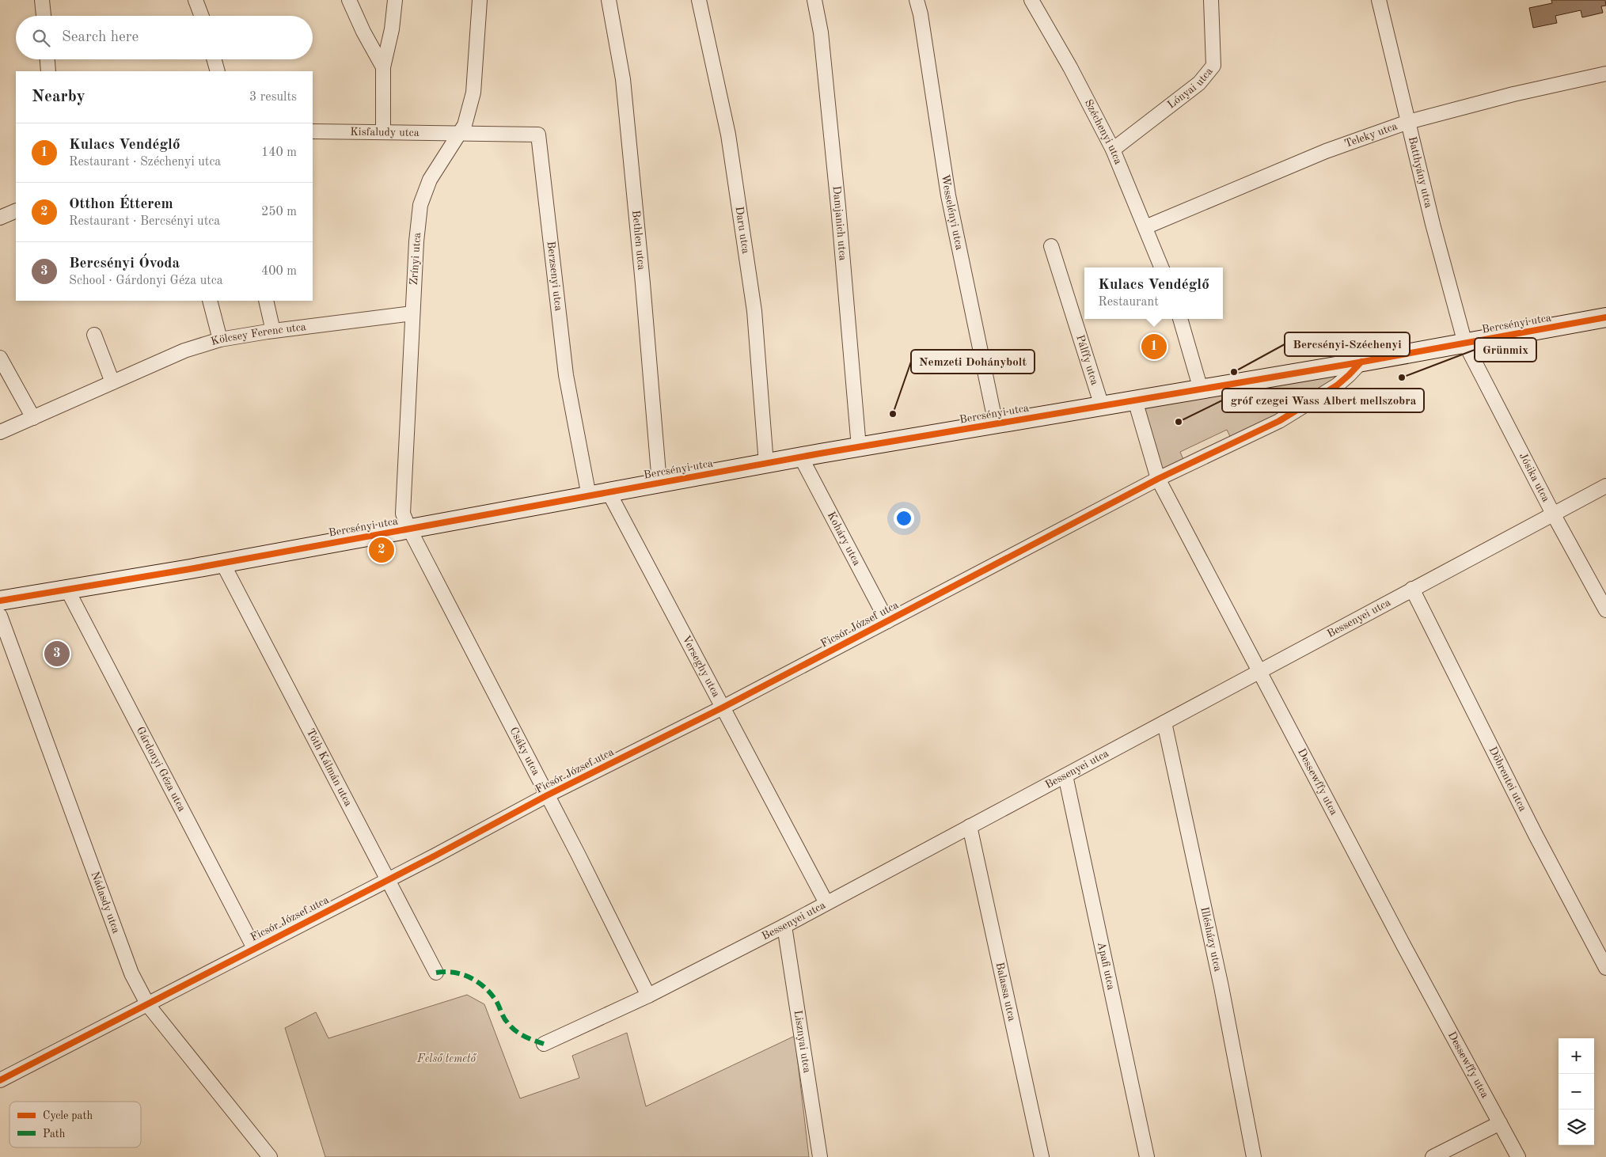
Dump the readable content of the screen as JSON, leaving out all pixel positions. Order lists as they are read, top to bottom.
{
  "streets": {
    "street": [
      "Lónyai utca",
      "Kisfaludy utca",
      "Széchenyi utca",
      "Teleky utca",
      "Batthyány utca",
      "Wesselényi utca",
      "Damjanich utca",
      "Daru utca",
      "Bethlen utca",
      "Zrínyi utca",
      "Berzsenyi utca",
      "Bercsényi utca",
      "Kölcsey Ferenc utca",
      "Pálffy utca",
      "Jósika utca",
      "Koháry utca",
      "Bessenyei utca",
      "Ficsór József utca",
      "Verseghy utca",
      "Csáky utca",
      "Tóth Kálmán utca",
      "Gárdonyi Géza utca",
      "Döbrentei utca",
      "Dessewffy utca",
      "Nádasdy utca",
      "Illésházy utca",
      "Apafi utca",
      "Balassa utca",
      "Lisznyai utca"
    ]
  },
  "crossings": [
    ["Lónyai utca", "Széchenyi utca"],
    ["Kisfaludy utca", "Zrínyi utca"],
    ["Kisfaludy utca", "Berzsenyi utca"],
    ["Széchenyi utca", "Teleky utca"],
    ["Teleky utca", "Batthyány utca"],
    ["Batthyány utca", "Bercsényi utca"],
    ["Batthyány utca", "Jósika utca"],
    ["Wesselényi utca", "Bercsényi utca"],
    ["Damjanich utca", "Bercsényi utca"],
    ["Daru utca", "Bercsényi utca"],
    ["Bethlen utca", "Bercsényi utca"],
    ["Zrínyi utca", "Berzsenyi utca"],
    ["Zrínyi utca", "Bercsényi utca"],
    ["Zrínyi utca", "Kölcsey Ferenc utca"],
    ["Zrínyi utca", "Csáky utca"],
    ["Berzsenyi utca", "Bercsényi utca"],
    ["Bercsényi utca", "Pálffy utca"],
    ["Bercsényi utca", "Jósika utca"],
    ["Bercsényi utca", "Koháry utca"],
    ["Bercsényi utca", "Verseghy utca"],
    ["Bercsényi utca", "Csáky utca"],
    ["Bercsényi utca", "Tóth Kálmán utca"],
    ["Bercsényi utca", "Gárdonyi Géza utca"],
    ["Bercsényi utca", "Dessewffy utca"],
    ["Jósika utca", "Bessenyei utca"],
    ["Koháry utca", "Ficsór József utca"],
    ["Bessenyei utca", "Verseghy utca"],
    ["Bessenyei utca", "Csáky utca"],
    ["Bessenyei utca", "Döbrentei utca"],
    ["Bessenyei utca", "Dessewffy utca"],
    ["Bessenyei utca", "Illésházy utca"],
    ["Bessenyei utca", "Apafi utca"],
    ["Bessenyei utca", "Balassa utca"],
    ["Bessenyei utca", "Lisznyai utca"],
    ["Ficsór József utca", "Verseghy utca"],
    ["Ficsór József utca", "Csáky utca"],
    ["Ficsór József utca", "Tóth Kálmán utca"],
    ["Ficsór József utca", "Gárdonyi Géza utca"],
    ["Ficsór József utca", "Dessewffy utca"],
    ["Ficsór József utca", "Nádasdy utca"]
  ],
  "parks": ["Felső temető"],
  "places": [
    "Bercsényi-Széchenyi",
    "Grünmix",
    "Nemzeti Dohánybolt",
    "gróf czegei Wass Albert mellszobra"
  ],
  "legend": ["Cycle path", "Path"],
  "page": {
    "search": "Search here",
    "heading": ["Nearby", "3 results"],
    "list": [
      {
        "mark": "1",
        "name": "Kulacs Vendéglő",
        "note": "Restaurant · Széchenyi utca",
        "value": "140 m"
      },
      {
        "mark": "2",
        "name": "Otthon Étterem",
        "note": "Restaurant · Bercsényi utca",
        "value": "250 m"
      },
      {
        "mark": "3",
        "name": "Bercsényi Óvoda",
        "note": "School · Gárdonyi Géza utca",
        "value": "400 m"
      }
    ],
    "popup": ["Kulacs Vendéglő", "Restaurant"],
    "pins": ["1", "2", "3"],
    "map_buttons": ["+", "−"]
  }
}
